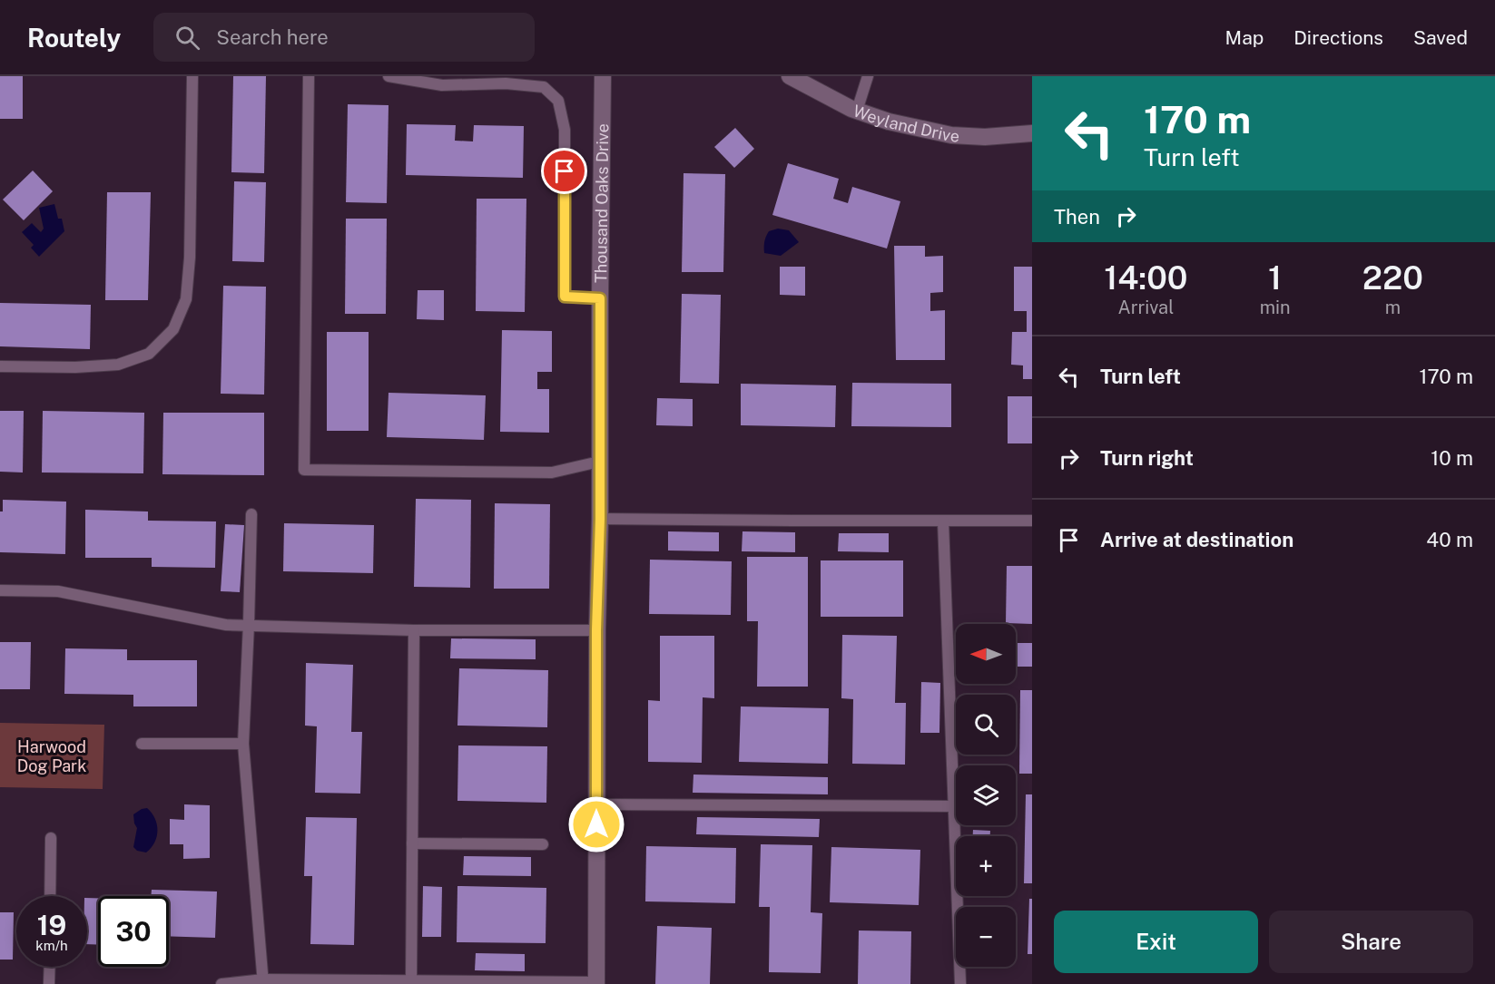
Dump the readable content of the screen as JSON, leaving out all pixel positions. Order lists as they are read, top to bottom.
{
  "streets": {
    "street": ["Weyland Drive", "Thousand Oaks Drive"]
  },
  "parks": ["Harwood Dog Park"],
  "north": "left",
  "page": {
    "header": "Routely",
    "search": "Search here",
    "nav": ["Map", "Directions", "Saved"],
    "turn": ["170 m", "Turn left"],
    "then": "Then",
    "eta": [
      "14:00",
      "Arrival",
      "1",
      "min",
      "220",
      "m"
    ],
    "list": [
      {
        "name": "Turn left",
        "value": "170 m"
      },
      {
        "name": "Turn right",
        "value": "10 m"
      },
      {
        "name": "Arrive at destination",
        "value": "40 m"
      }
    ],
    "map_buttons": ["+", "−"],
    "speed": "19 km/h",
    "limit": "30",
    "buttons": ["Exit", "Share"]
  }
}
